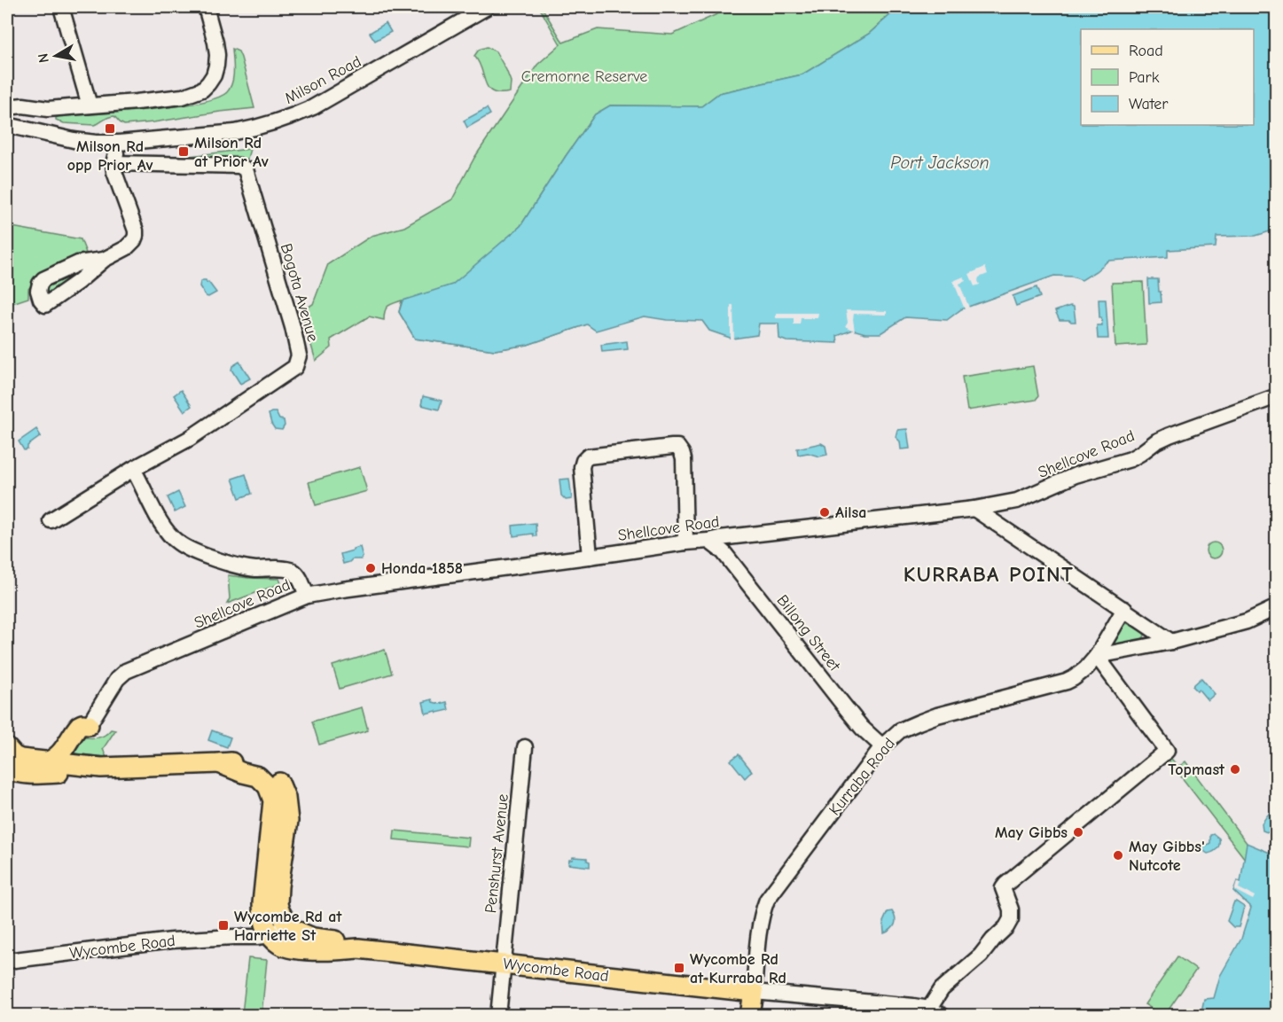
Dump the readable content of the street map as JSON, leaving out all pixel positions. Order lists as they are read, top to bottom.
{
  "streets": {
    "main road": ["Kurraba Road", "Wycombe Road"],
    "street": [
      "Milson Road",
      "Bogota Avenue",
      "Shellcove Road",
      "Billong Street",
      "Penshurst Avenue"
    ]
  },
  "crossings": [
    ["Shellcove Road", "Billong Street"],
    ["Billong Street", "Kurraba Road"],
    ["Kurraba Road", "Wycombe Road"],
    ["Penshurst Avenue", "Wycombe Road"]
  ],
  "districts": ["KURRABA POINT"],
  "water": ["Port Jackson"],
  "parks": ["Cremorne Reserve"],
  "places": {
    "transit": [
      "Milson Rd opp Prior Av",
      "Milson Rd at Prior Av",
      "Wycombe Rd at Harriette St",
      "Wycombe Rd at Kurraba Rd"
    ],
    "other": [
      "Ailsa",
      "Honda 1858",
      "Topmast",
      "May Gibbs",
      "May Gibbs' Nutcote"
    ]
  },
  "legend": ["Road", "Park", "Water"],
  "north": "left"
}
